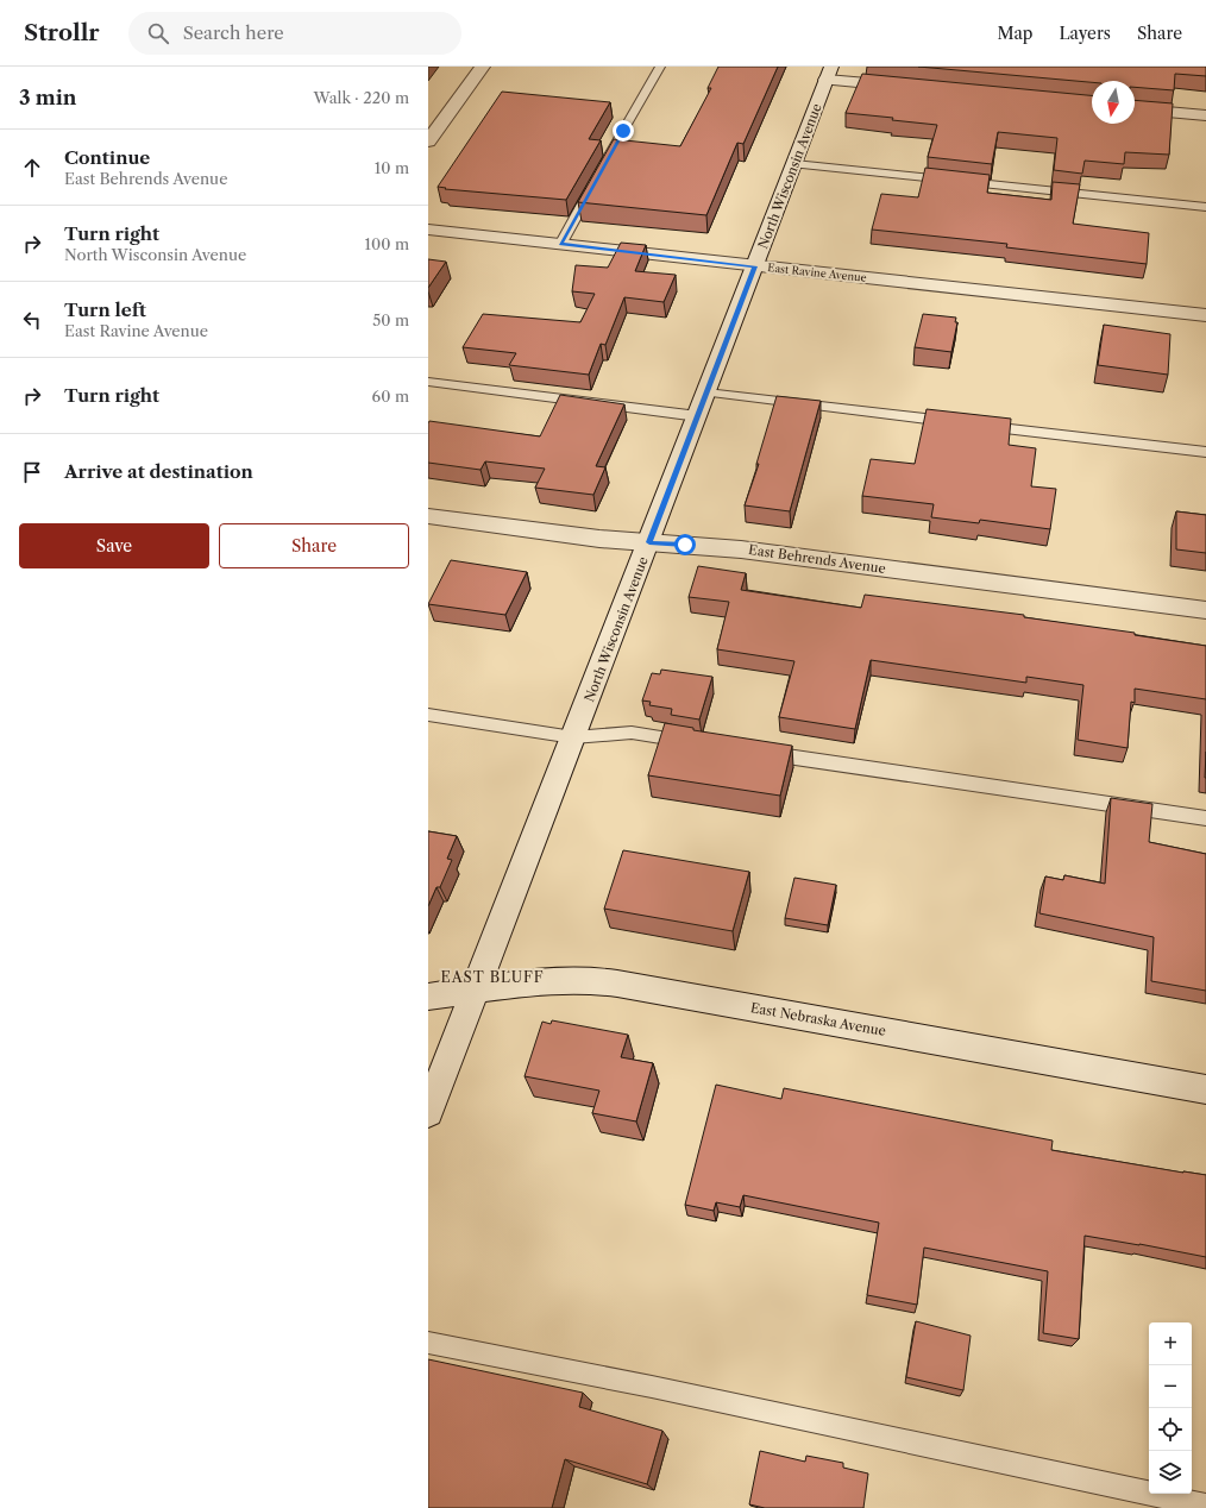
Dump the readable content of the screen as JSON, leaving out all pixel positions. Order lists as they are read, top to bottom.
{
  "streets": {
    "street": [
      "North Wisconsin Avenue",
      "East Ravine Avenue",
      "East Behrends Avenue",
      "East Nebraska Avenue"
    ]
  },
  "crossings": [
    ["North Wisconsin Avenue", "East Ravine Avenue"],
    ["North Wisconsin Avenue", "East Behrends Avenue"],
    ["North Wisconsin Avenue", "East Nebraska Avenue"]
  ],
  "districts": ["EAST BLUFF"],
  "north": "bottom",
  "page": {
    "header": "Strollr",
    "search": "Search here",
    "nav": ["Map", "Layers", "Share"],
    "heading": ["3 min", "Walk · 220 m"],
    "list": [
      ["Continue", "East Behrends Avenue", "10 m"],
      ["Turn right", "North Wisconsin Avenue", "100 m"],
      ["Turn left", "East Ravine Avenue", "50 m"],
      ["Turn right", "60 m"],
      "Arrive at destination"
    ],
    "buttons": ["Save", "Share"],
    "map_buttons": ["+", "−"]
  }
}
